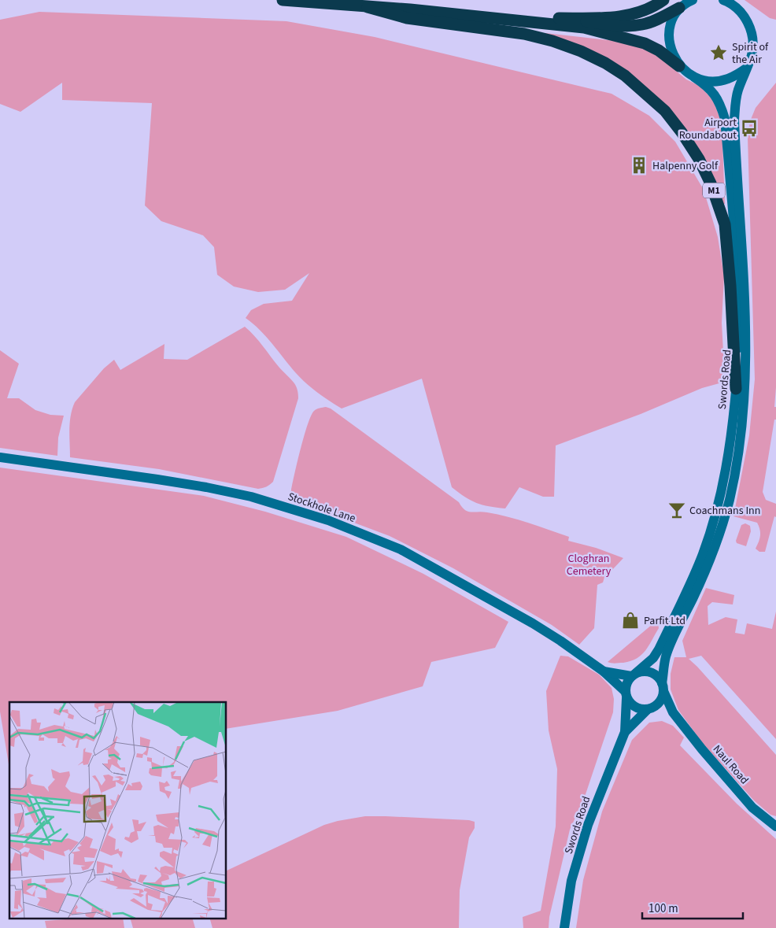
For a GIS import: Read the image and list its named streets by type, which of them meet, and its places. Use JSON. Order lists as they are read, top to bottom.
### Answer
{
  "streets": {
    "highway": ["M1"],
    "main road": ["Swords Road", "Stockhole Lane", "Naul Road"]
  },
  "crossings": [
    ["M1", "Swords Road"],
    ["Swords Road", "Stockhole Lane"],
    ["Swords Road", "Naul Road"],
    ["Stockhole Lane", "Naul Road"]
  ],
  "parks": ["Cloghran Cemetery"],
  "places": {
    "place": ["Spirit of the Air"],
    "bus stop": ["Airport Roundabout"],
    "building": ["Halpenny Golf"],
    "bar": ["Coachmans Inn"],
    "shop": ["Parfit Ltd"]
  },
  "scale_bar": "100 m"
}
